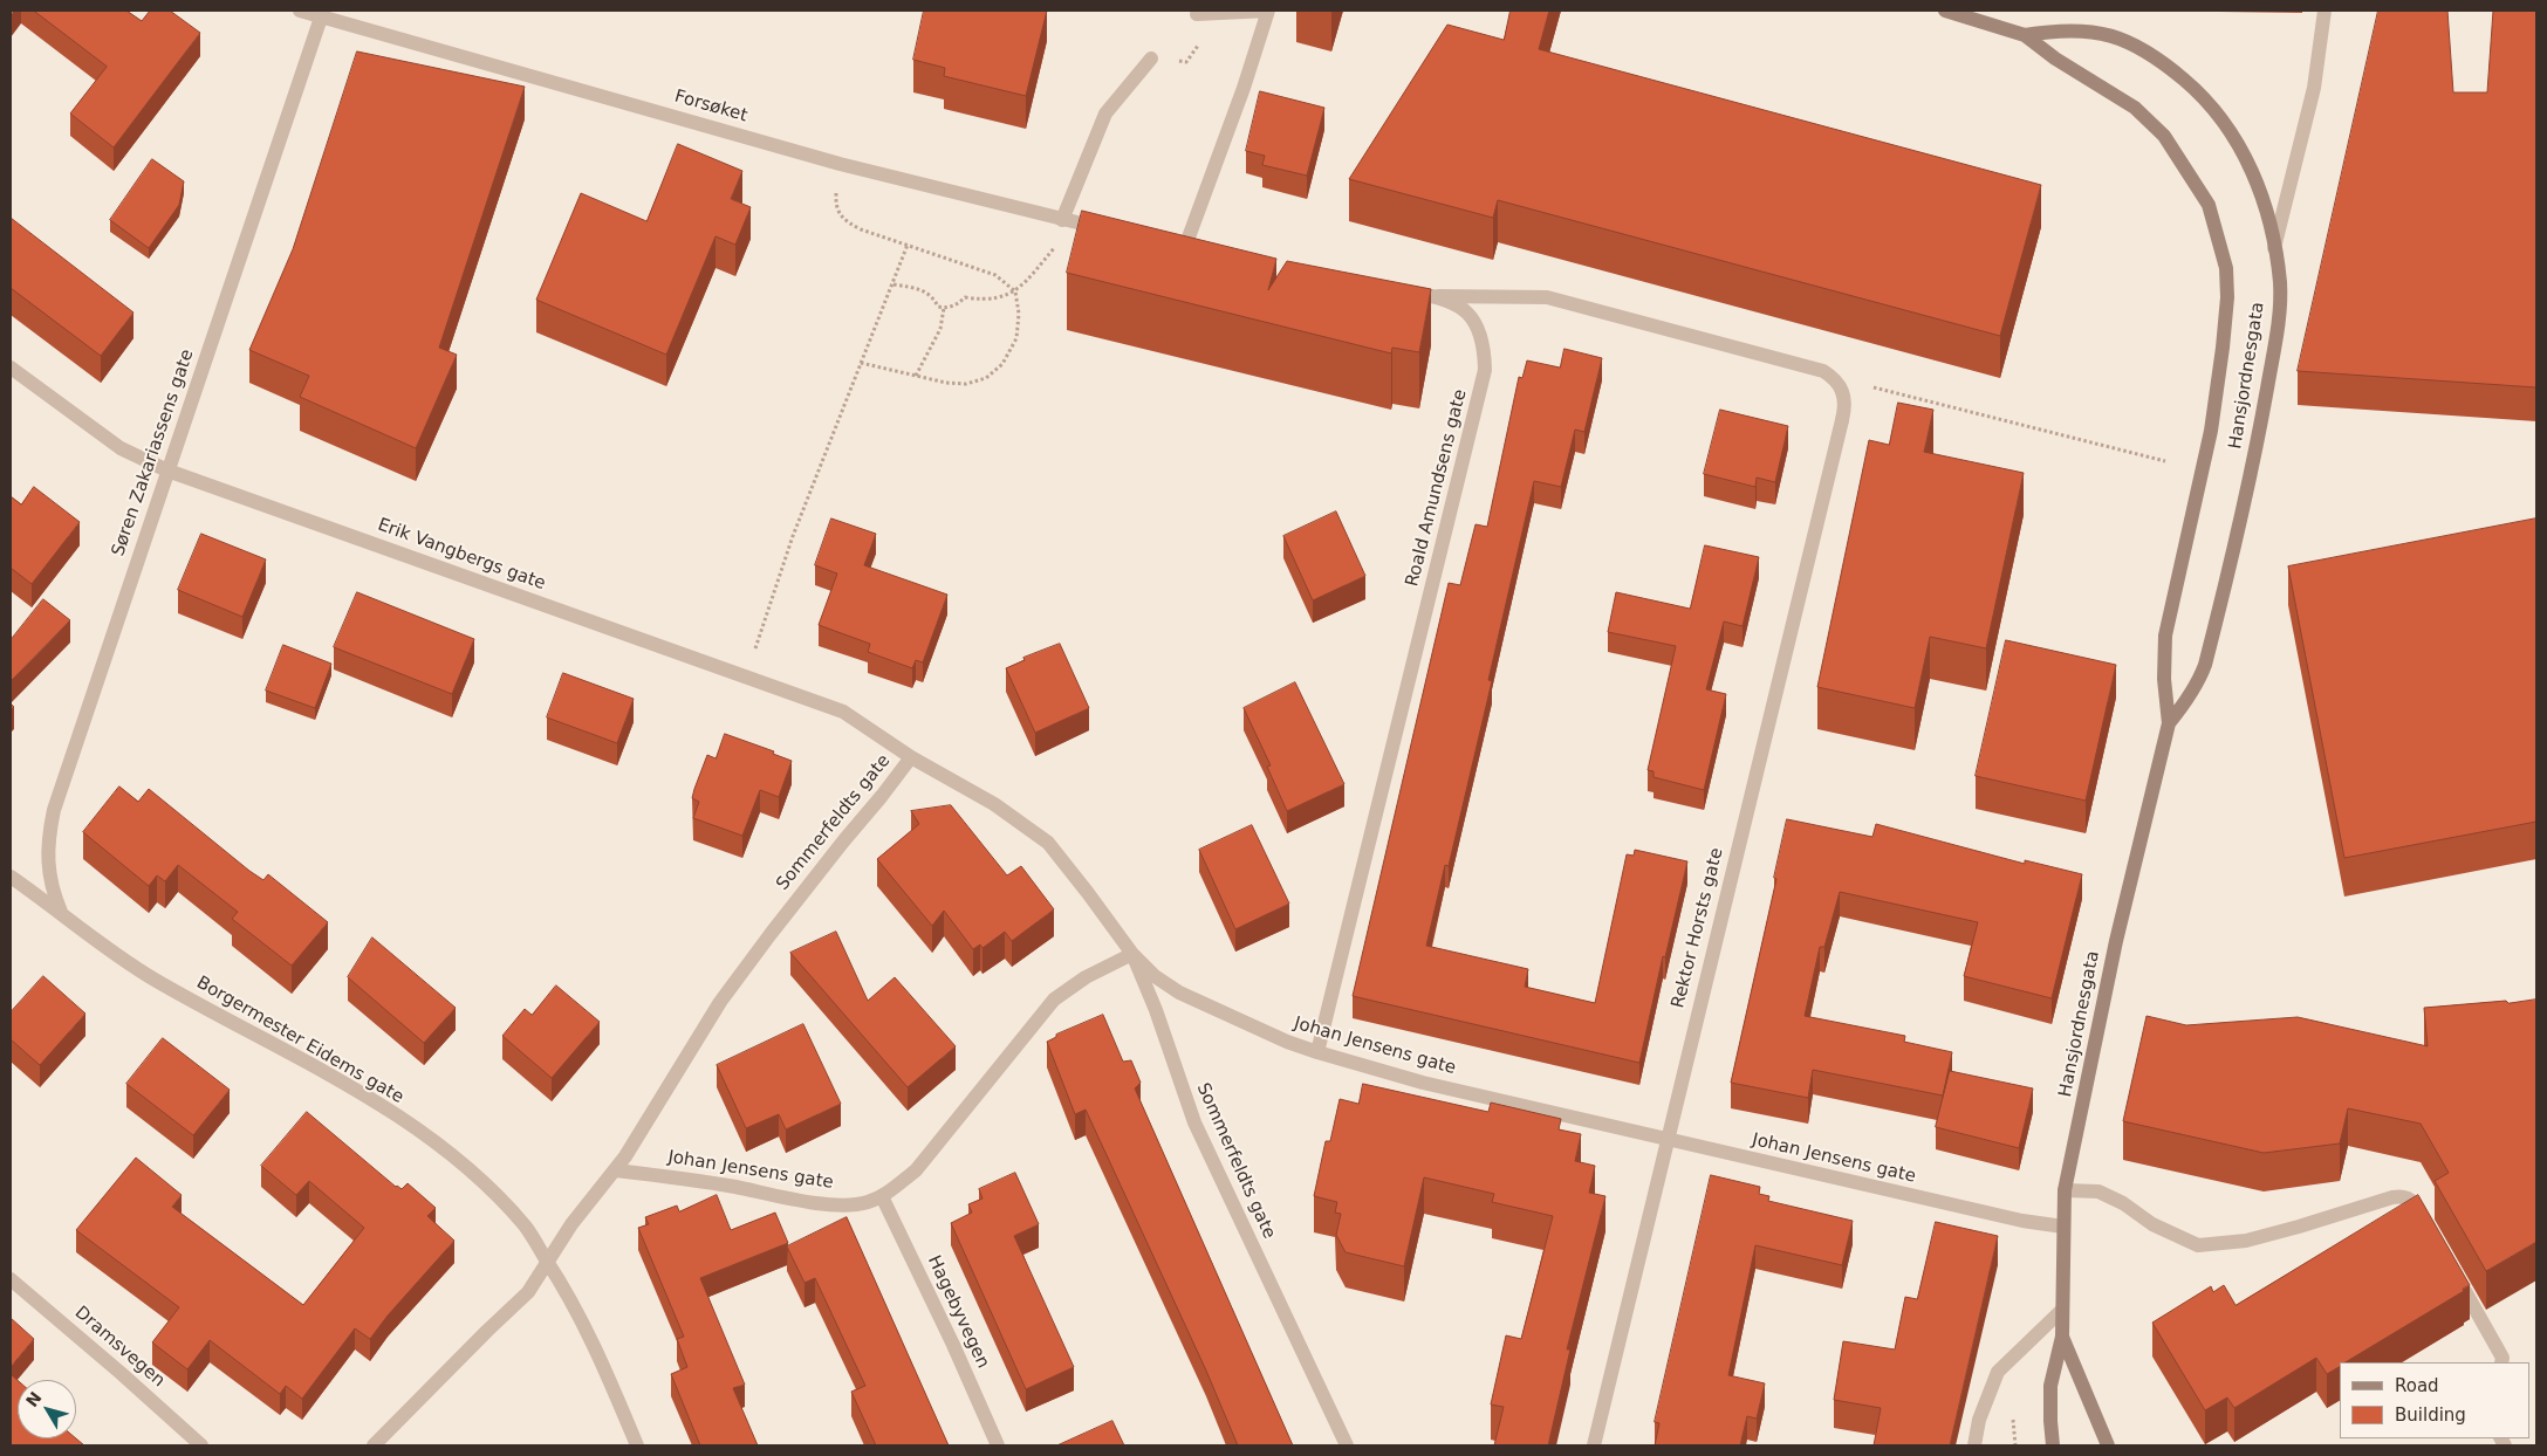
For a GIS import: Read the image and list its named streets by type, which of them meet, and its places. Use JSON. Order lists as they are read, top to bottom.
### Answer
{
  "streets": {
    "street": [
      "Forsøket",
      "Hansjordnesgata",
      "Søren Zakariassens gate",
      "Roald Amundsens gate",
      "Erik Vangbergs gate",
      "Sommerfeldts gate",
      "Rektor Horsts gate",
      "Borgermester Eidems gate",
      "Johan Jensens gate",
      "Hagebyvegen",
      "Dramsvegen"
    ]
  },
  "crossings": [
    ["Forsøket", "Søren Zakariassens gate"],
    ["Hansjordnesgata", "Johan Jensens gate"],
    ["Søren Zakariassens gate", "Erik Vangbergs gate"],
    ["Søren Zakariassens gate", "Borgermester Eidems gate"],
    ["Roald Amundsens gate", "Johan Jensens gate"],
    ["Erik Vangbergs gate", "Sommerfeldts gate"],
    ["Sommerfeldts gate", "Borgermester Eidems gate"],
    ["Sommerfeldts gate", "Johan Jensens gate"],
    ["Rektor Horsts gate", "Johan Jensens gate"],
    ["Johan Jensens gate", "Hagebyvegen"]
  ],
  "legend": ["Road", "Building"],
  "north": "top left"
}
